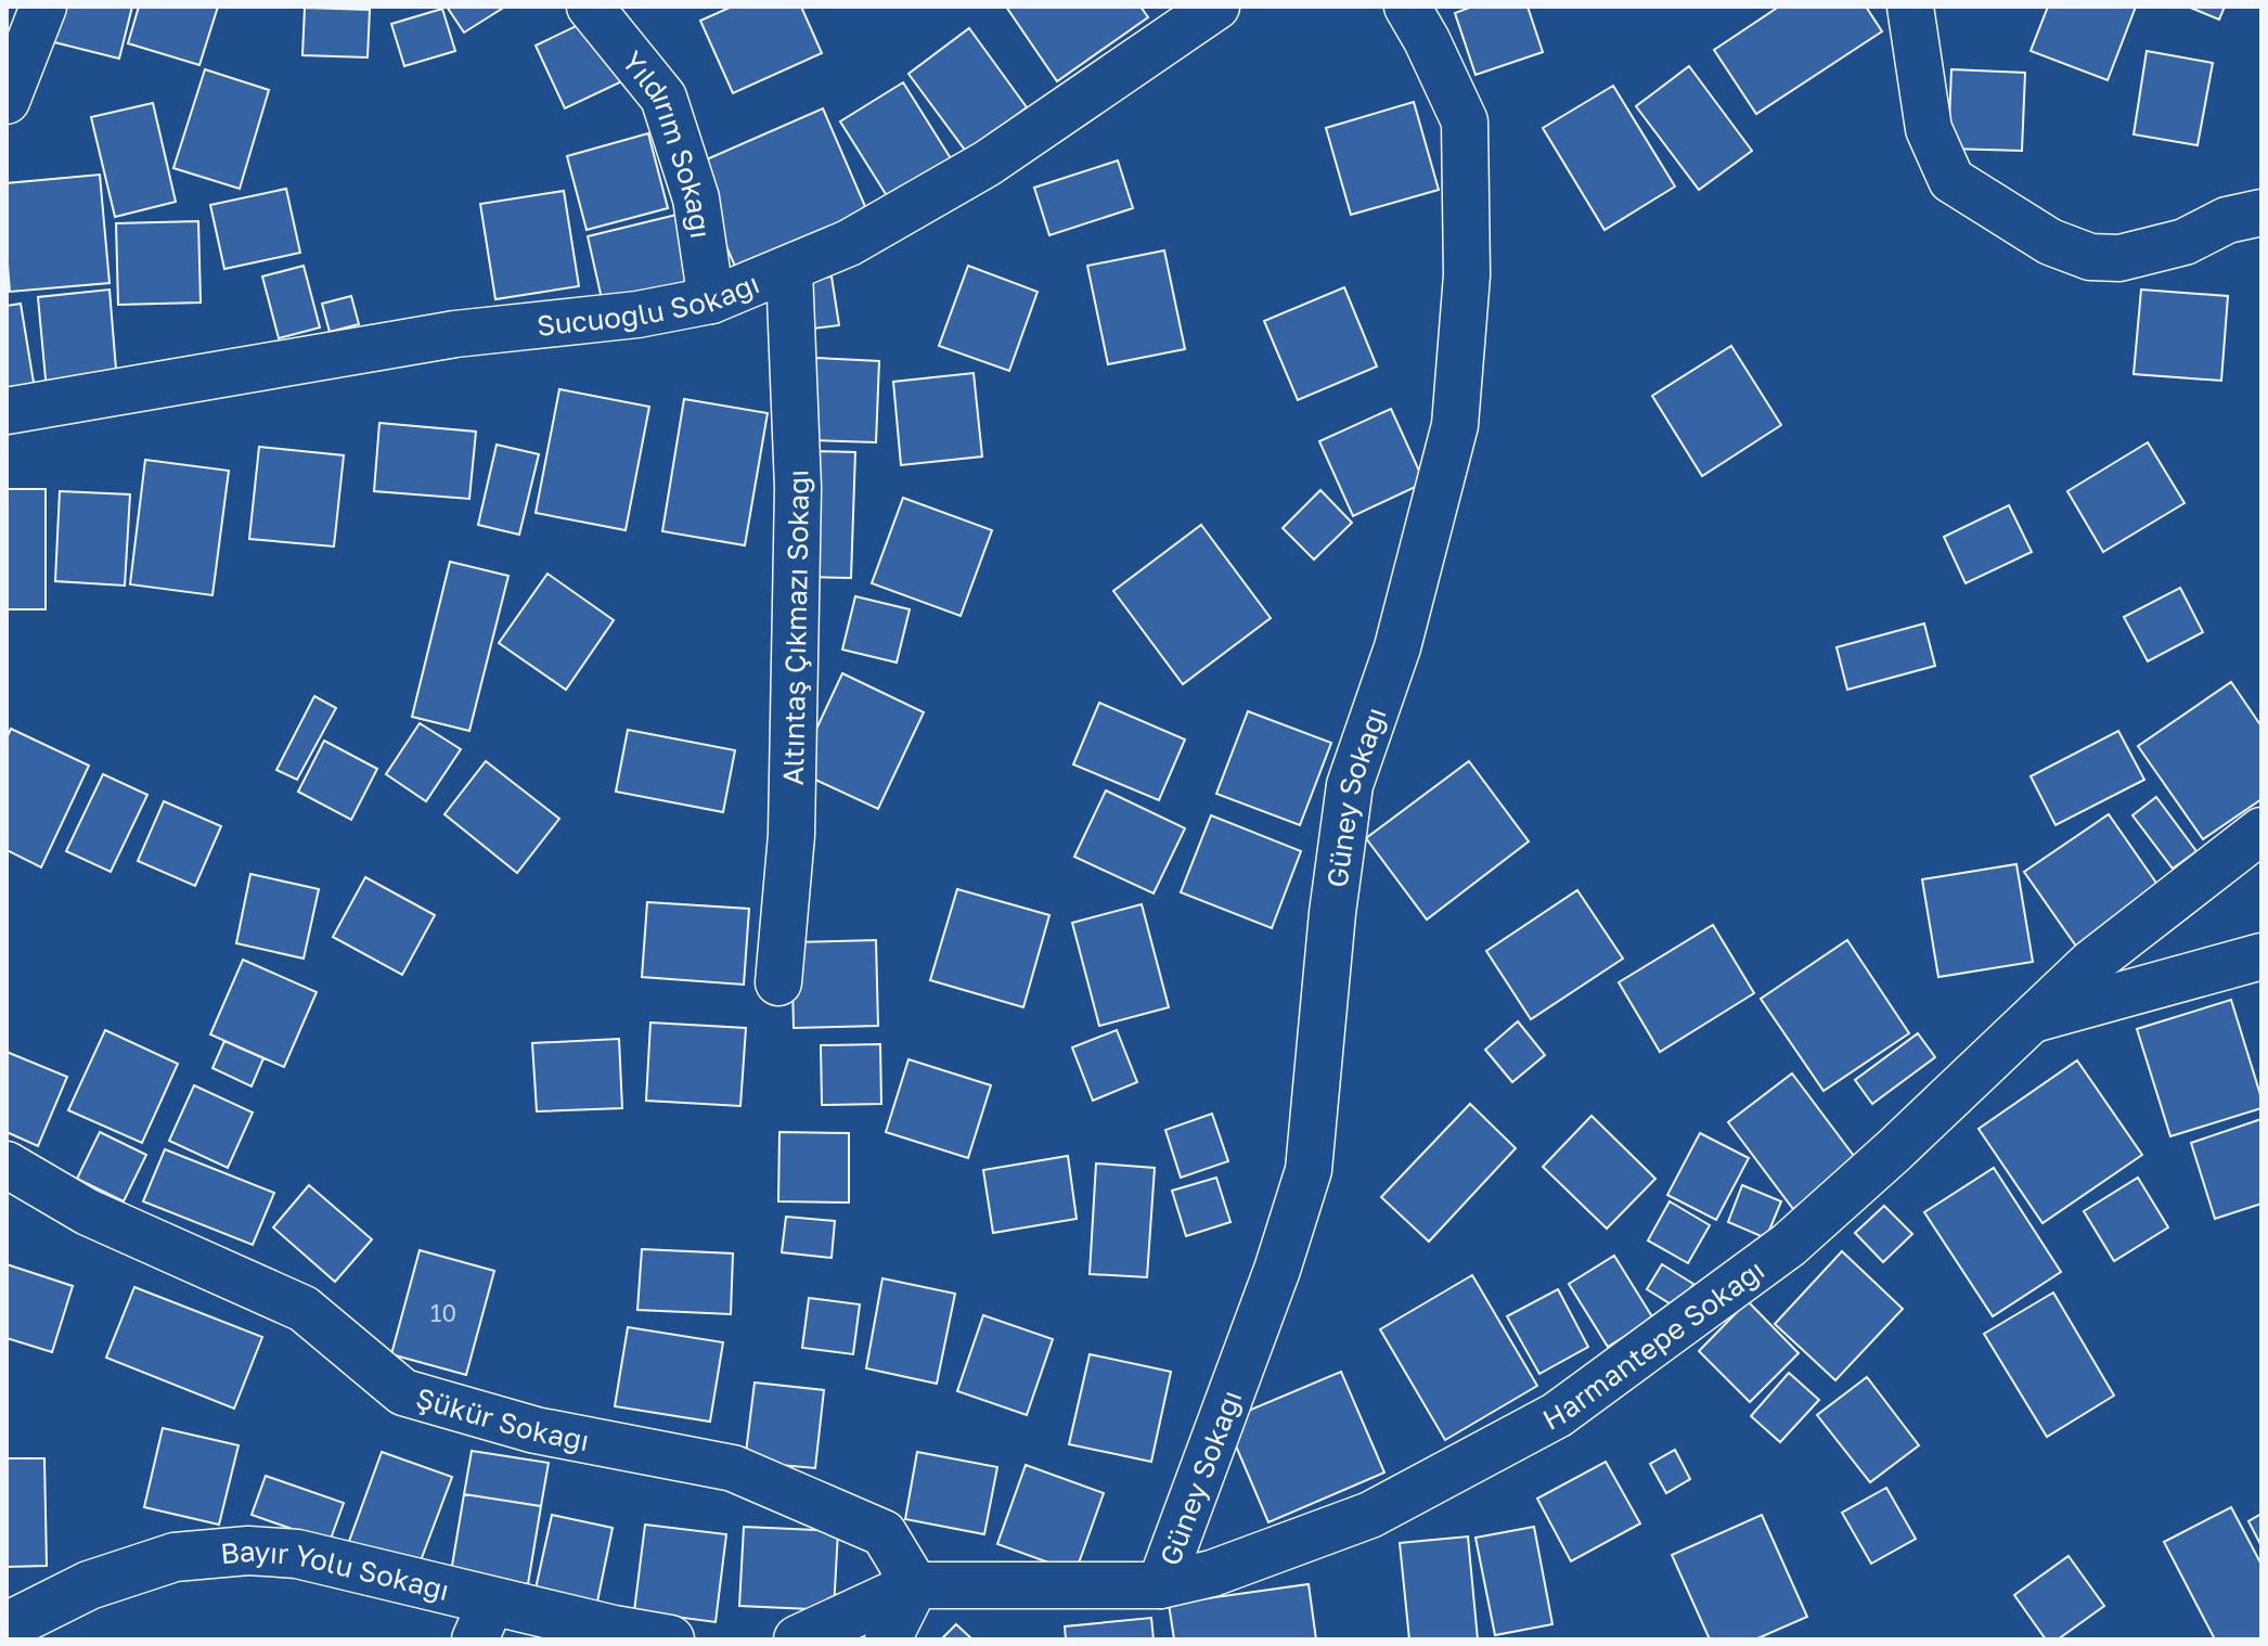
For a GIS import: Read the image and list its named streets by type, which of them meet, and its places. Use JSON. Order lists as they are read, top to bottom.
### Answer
{
  "streets": {
    "street": [
      "Yıldırım Sokağı",
      "Sucuoğlu Sokağı",
      "Altıntaş Çıkmazı Sokağı",
      "Güney Sokağı",
      "Harmantepe Sokağı",
      "Şükür Sokağı",
      "Bayır Yolu Sokağı"
    ]
  },
  "crossings": [
    ["Yıldırım Sokağı", "Sucuoğlu Sokağı"],
    ["Sucuoğlu Sokağı", "Altıntaş Çıkmazı Sokağı"],
    ["Güney Sokağı", "Harmantepe Sokağı"],
    ["Harmantepe Sokağı", "Şükür Sokağı"]
  ],
  "house_numbers": ["10"]
}
